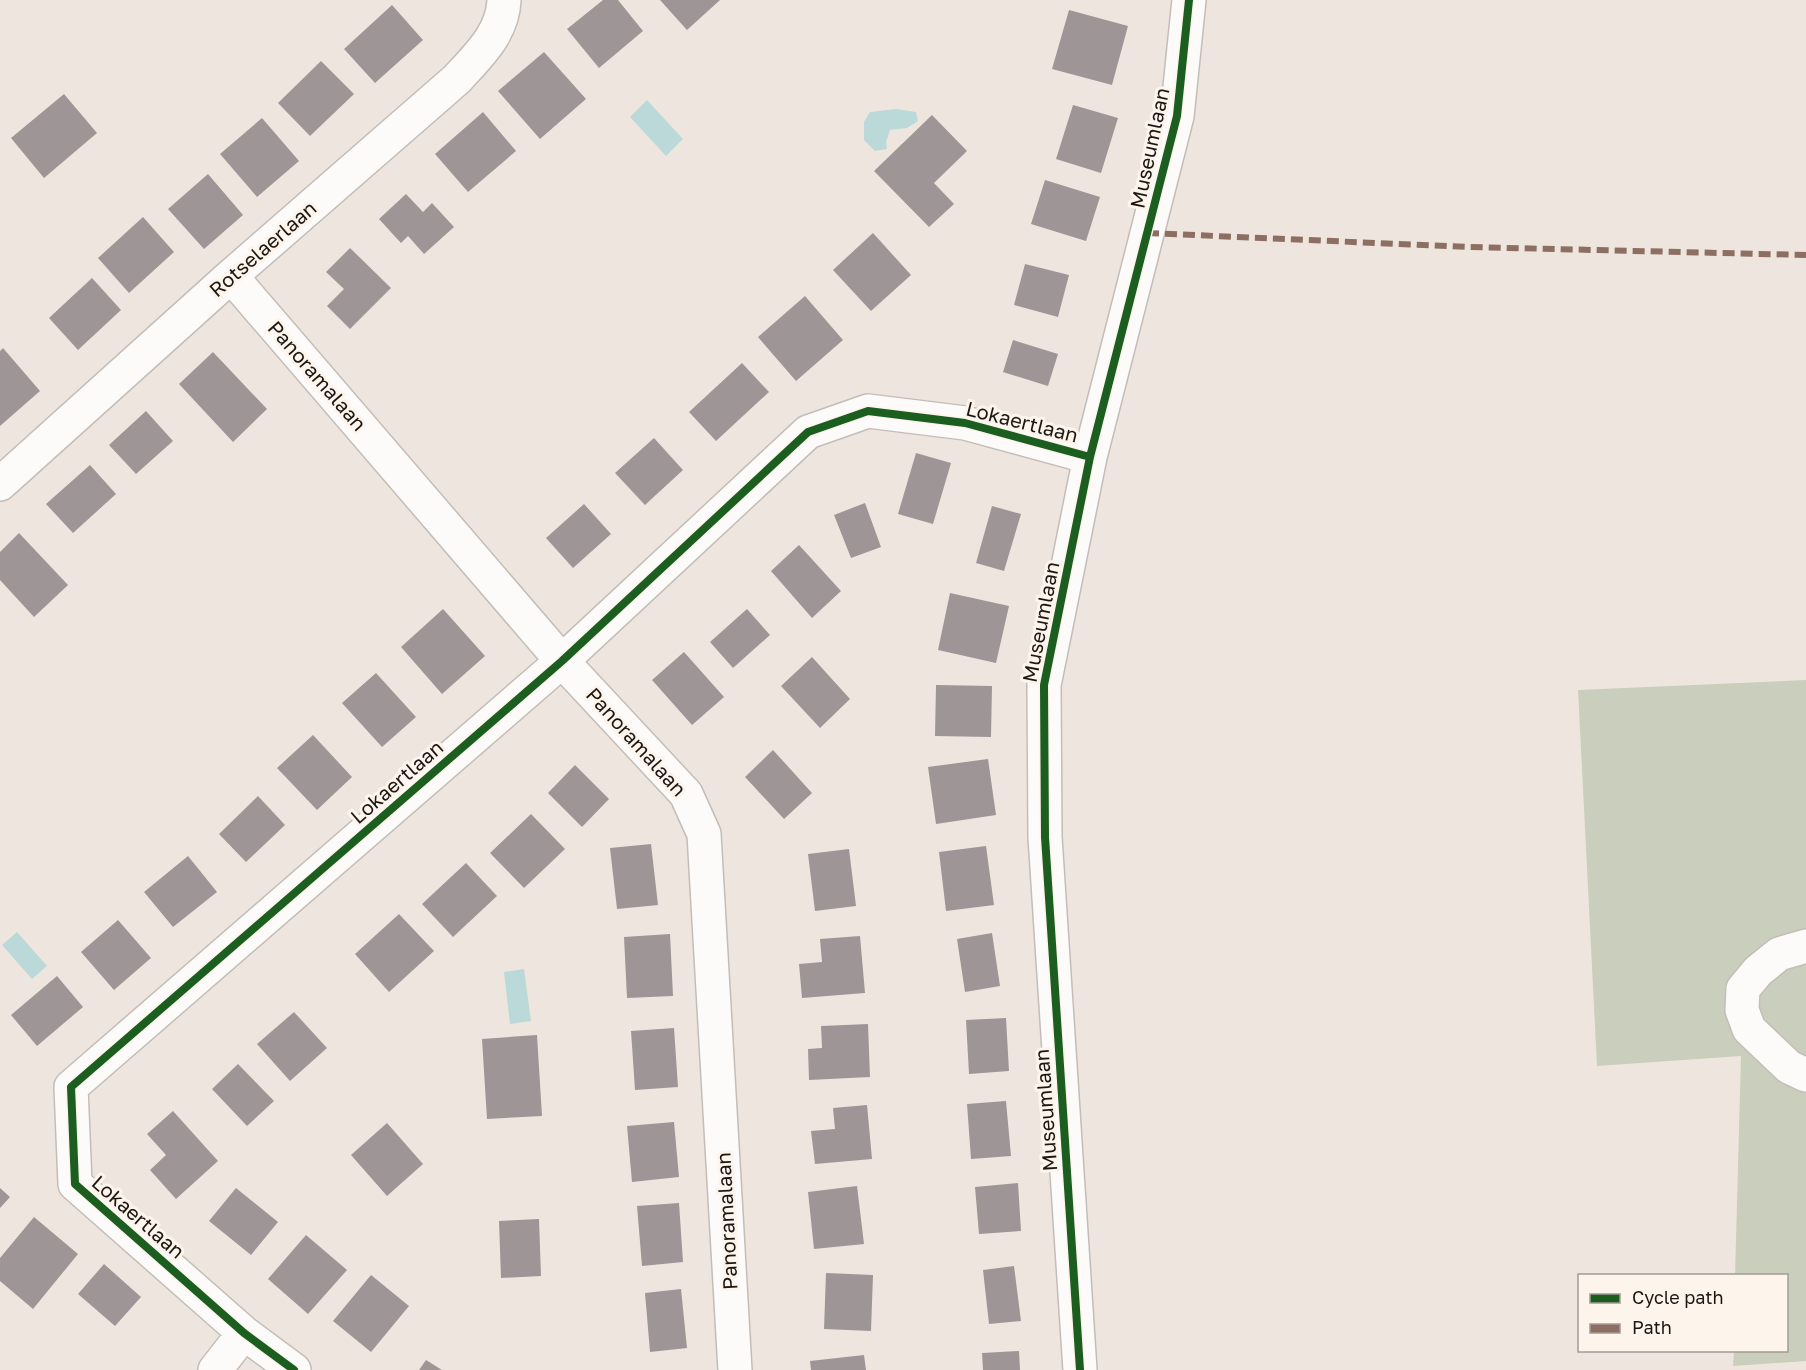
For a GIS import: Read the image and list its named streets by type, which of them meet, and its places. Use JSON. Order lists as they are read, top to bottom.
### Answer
{
  "streets": {
    "street": [
      "Museumlaan",
      "Rotselaerlaan",
      "Panoramalaan",
      "Lokaertlaan"
    ]
  },
  "crossings": [
    ["Museumlaan", "Lokaertlaan"],
    ["Rotselaerlaan", "Panoramalaan"],
    ["Panoramalaan", "Lokaertlaan"]
  ],
  "legend": ["Cycle path", "Path"]
}
